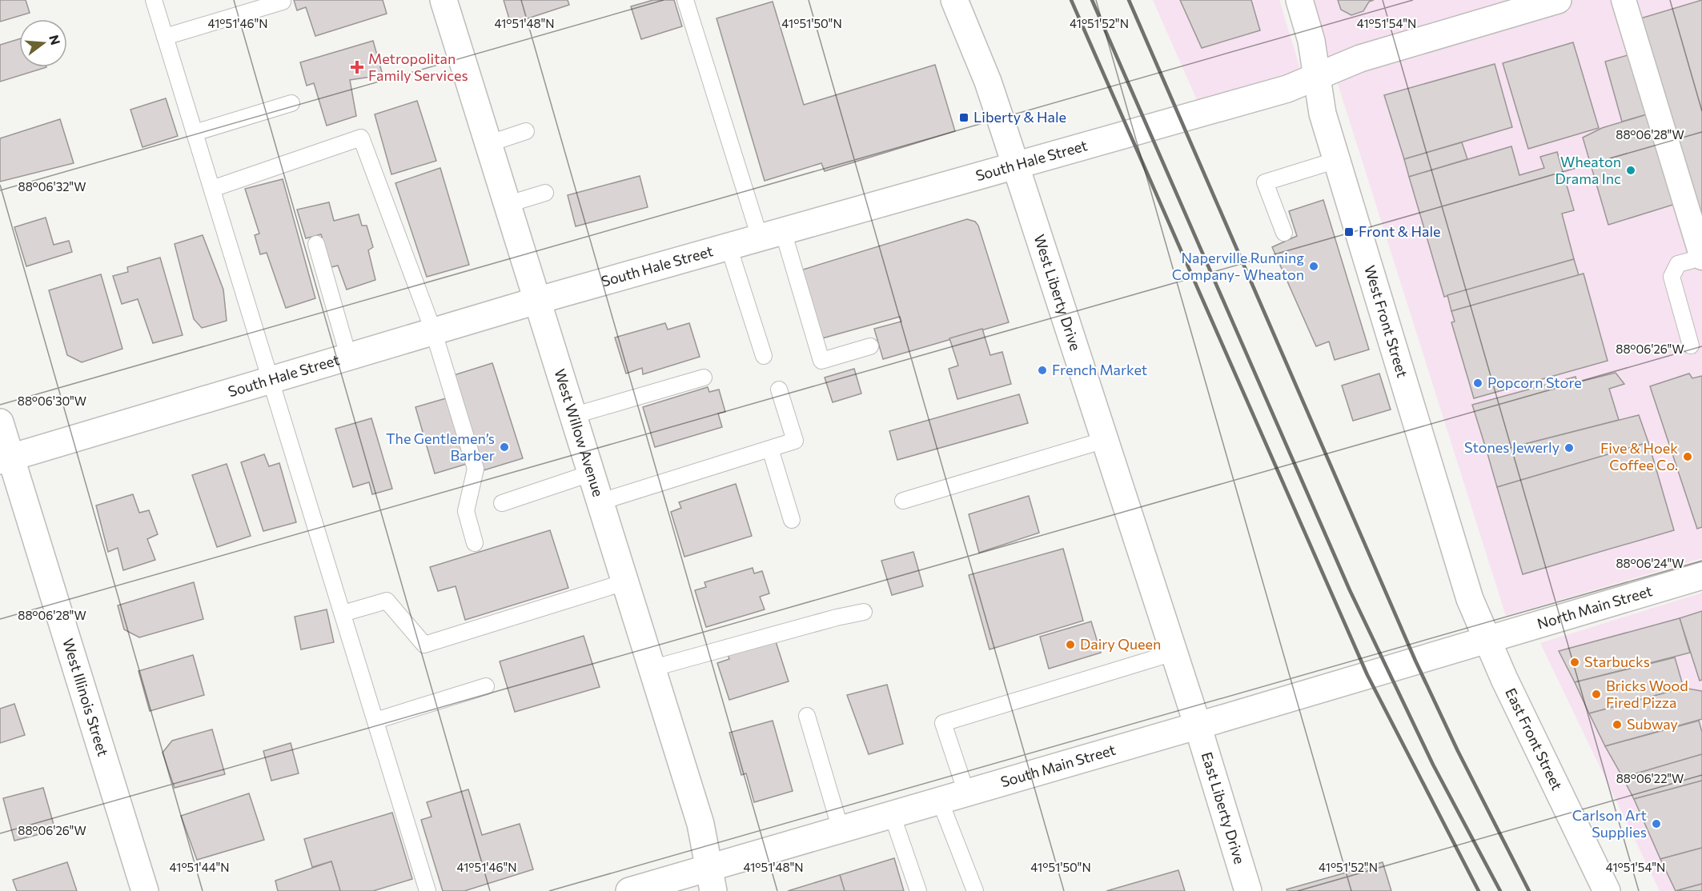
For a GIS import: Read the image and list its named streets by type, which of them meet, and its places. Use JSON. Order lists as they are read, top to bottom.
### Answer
{
  "streets": {
    "street": [
      "South Hale Street",
      "West Liberty Drive",
      "West Front Street",
      "West Willow Avenue",
      "North Main Street",
      "West Illinois Street",
      "East Front Street",
      "South Main Street",
      "East Liberty Drive"
    ]
  },
  "crossings": [
    ["South Hale Street", "West Liberty Drive"],
    ["South Hale Street", "West Front Street"],
    ["South Hale Street", "West Willow Avenue"],
    ["South Hale Street", "West Illinois Street"],
    ["West Liberty Drive", "South Main Street"],
    ["West Liberty Drive", "East Liberty Drive"],
    ["West Front Street", "North Main Street"],
    ["West Front Street", "East Front Street"],
    ["West Front Street", "South Main Street"],
    ["West Willow Avenue", "South Main Street"],
    ["North Main Street", "East Front Street"],
    ["North Main Street", "South Main Street"],
    ["East Front Street", "South Main Street"],
    ["South Main Street", "East Liberty Drive"]
  ],
  "places": {
    "health": ["Metropolitan Family Services"],
    "transit": ["Liberty & Hale", "Front & Hale"],
    "other": [
      "Wheaton Drama Inc",
      "Naperville Running Company- Wheaton",
      "French Market",
      "Popcorn Store",
      "The Gentlemen’s Barber",
      "Stones Jewerly",
      "Five & Hoek Coffee Co.",
      "Dairy Queen",
      "Starbucks",
      "Bricks Wood Fired Pizza",
      "Subway",
      "Carlson Art Supplies"
    ]
  },
  "north": "right",
  "coordinates": [
    "41°51'46\"N",
    "41°51'48\"N",
    "41°51'50\"N",
    "41°51'52\"N",
    "41°51'54\"N",
    "88°06'28\"W",
    "88°06'32\"W",
    "88°06'26\"W",
    "88°06'30\"W",
    "88°06'24\"W",
    "88°06'22\"W",
    "41°51'44\"N"
  ]
}
